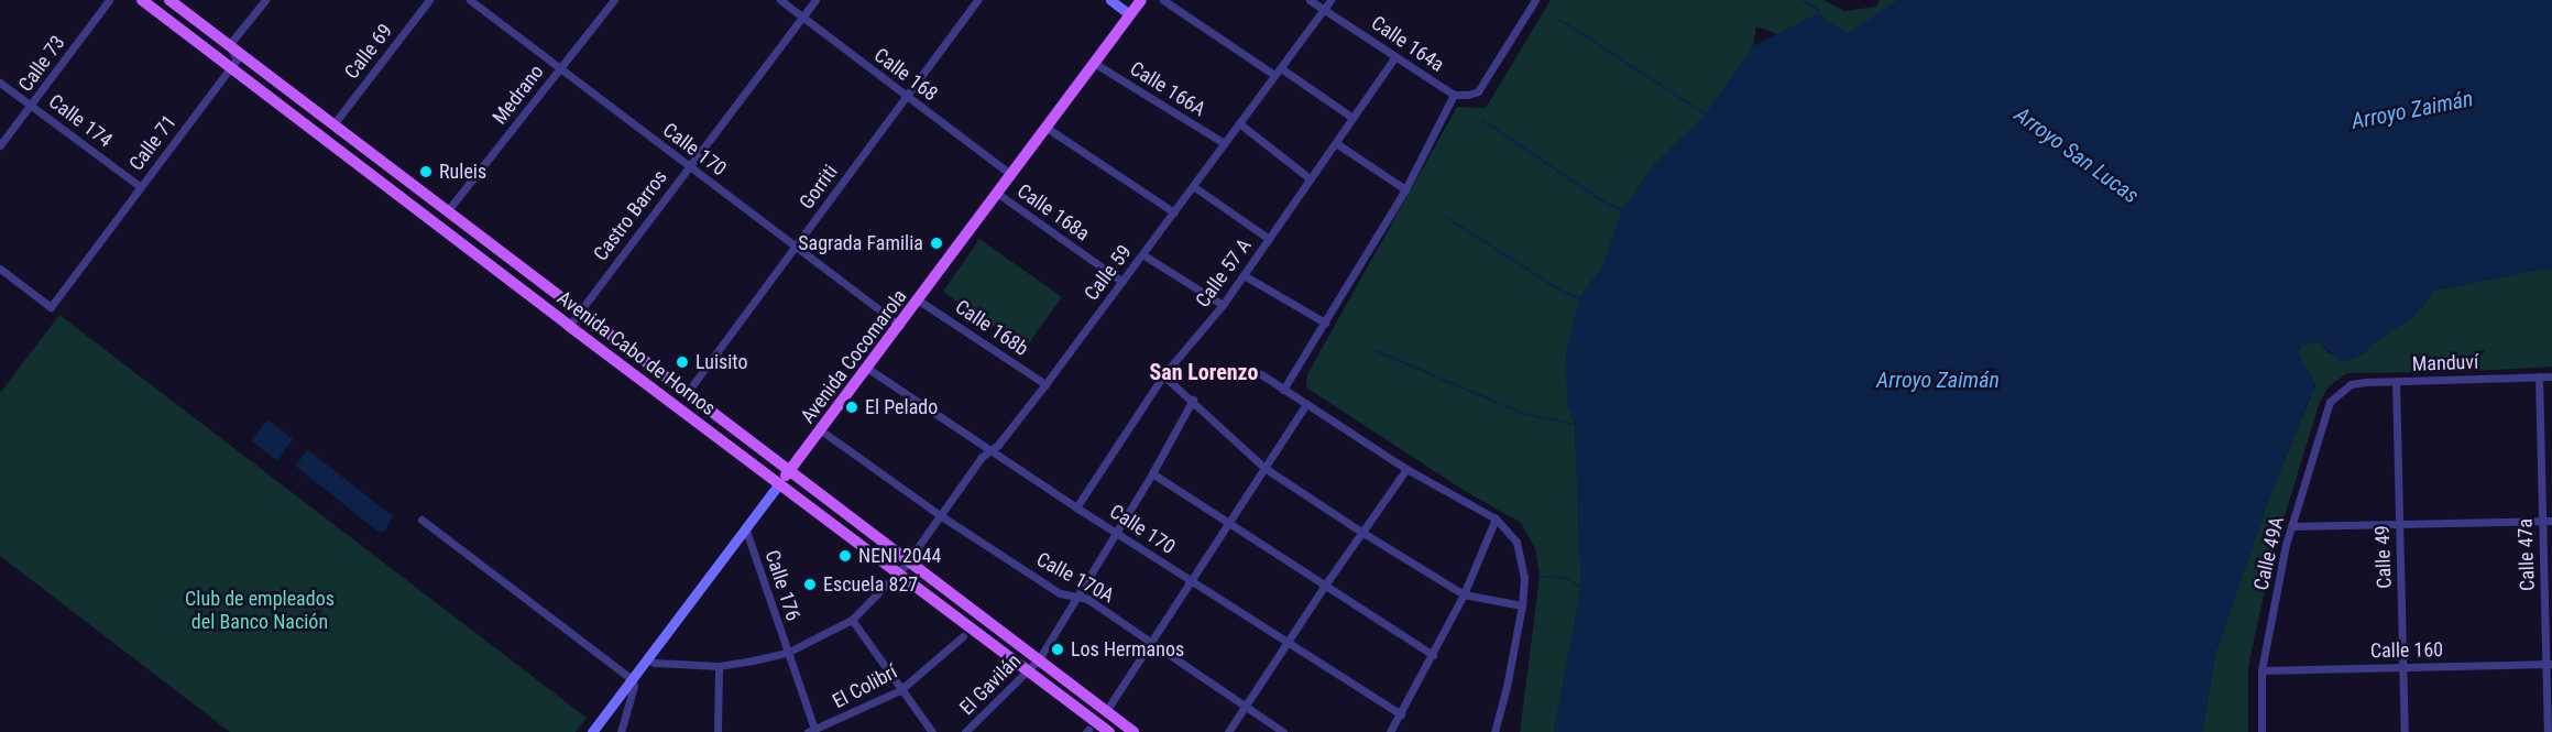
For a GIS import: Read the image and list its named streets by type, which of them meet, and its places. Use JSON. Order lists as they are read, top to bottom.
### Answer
{
  "streets": {
    "main road": ["Avenida Cabo de Hornos", "Avenida Cocomarola"],
    "street": [
      "Calle 164a",
      "Calle 69",
      "Calle 73",
      "Calle 168",
      "Calle 166A",
      "Medrano",
      "Calle 174",
      "Calle 71",
      "Calle 170",
      "Gorriti",
      "Calle 168a",
      "Castro Barros",
      "Calle 59",
      "Calle 57 A",
      "Calle 168b",
      "Manduví",
      "Calle 49A",
      "Calle 47a",
      "Calle 49",
      "Calle 170A",
      "Calle 176",
      "Calle 160",
      "El Gavilán",
      "El Colibrí"
    ]
  },
  "crossings": [
    ["Calle 164a", "Calle 59"],
    ["Calle 164a", "Calle 57 A"],
    ["Calle 69", "Avenida Cabo de Hornos"],
    ["Calle 73", "Calle 174"],
    ["Calle 168", "Gorriti"],
    ["Calle 168", "Castro Barros"],
    ["Calle 168", "Avenida Cocomarola"],
    ["Calle 166A", "Calle 59"],
    ["Calle 166A", "Avenida Cocomarola"],
    ["Medrano", "Calle 170"],
    ["Medrano", "Avenida Cabo de Hornos"],
    ["Calle 174", "Calle 71"],
    ["Calle 71", "Avenida Cabo de Hornos"],
    ["Calle 170", "Gorriti"],
    ["Calle 170", "Castro Barros"],
    ["Calle 170", "Calle 59"],
    ["Calle 170", "Calle 57 A"],
    ["Calle 170", "Avenida Cocomarola"],
    ["Calle 170", "El Gavilán"],
    ["Gorriti", "Avenida Cabo de Hornos"],
    ["Calle 168a", "Calle 59"],
    ["Calle 168a", "Avenida Cocomarola"],
    ["Castro Barros", "Avenida Cabo de Hornos"],
    ["Calle 59", "Calle 168b"],
    ["Calle 59", "Avenida Cabo de Hornos"],
    ["Calle 59", "Avenida Cocomarola"],
    ["Calle 59", "Calle 170A"],
    ["Calle 59", "Calle 176"],
    ["Calle 168b", "Avenida Cocomarola"],
    ["Avenida Cabo de Hornos", "Avenida Cocomarola"],
    ["Avenida Cabo de Hornos", "El Gavilán"],
    ["Avenida Cocomarola", "Calle 170A"],
    ["Avenida Cocomarola", "Calle 176"],
    ["Manduví", "Calle 49A"],
    ["Manduví", "Calle 47a"],
    ["Manduví", "Calle 49"],
    ["Calle 49A", "Calle 160"],
    ["Calle 47a", "Calle 160"],
    ["Calle 49", "Calle 160"],
    ["Calle 170A", "El Gavilán"],
    ["Calle 176", "El Colibrí"]
  ],
  "districts": ["San Lorenzo"],
  "water": ["Arroyo Zaimán", "Arroyo San Lucas"],
  "parks": ["Club de empleados del Banco Nación"],
  "places": [
    "Ruleis",
    "Sagrada Familia",
    "Luisito",
    "El Pelado",
    "NENI 2044",
    "Escuela 827",
    "Los Hermanos"
  ]
}
